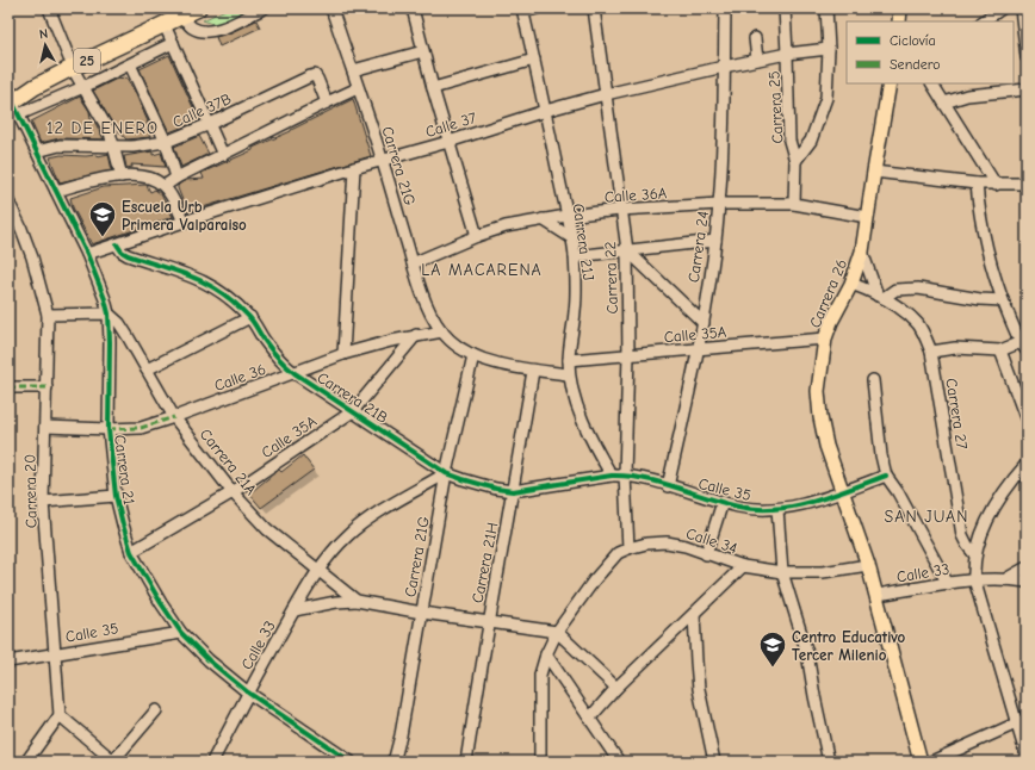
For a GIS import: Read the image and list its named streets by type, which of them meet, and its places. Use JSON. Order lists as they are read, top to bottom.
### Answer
{
  "streets": {
    "highway": ["25"],
    "main road": ["Carrera 26"],
    "street": [
      "Carrera 25",
      "Calle 37B",
      "Calle 37",
      "Carrera 21G",
      "Calle 36A",
      "Carrera 21J",
      "Carrera 24",
      "Carrera 22",
      "Calle 35A",
      "Calle 36",
      "Carrera 21B",
      "Carrera 27",
      "Carrera 21A",
      "Carrera 21",
      "Calle 35",
      "Carrera 20",
      "Calle 34",
      "Carrera 21H",
      "Calle 33"
    ]
  },
  "crossings": [
    ["25", "Carrera 21"],
    ["Carrera 25", "Calle 37"],
    ["Carrera 25", "Calle 36A"],
    ["Calle 37B", "Carrera 21"],
    ["Calle 37", "Carrera 21G"],
    ["Calle 37", "Carrera 21J"],
    ["Calle 37", "Carrera 24"],
    ["Calle 37", "Carrera 22"],
    ["Calle 37", "Carrera 21B"],
    ["Calle 37", "Carrera 21"],
    ["Carrera 21G", "Calle 36A"],
    ["Carrera 21G", "Calle 36"],
    ["Carrera 21G", "Carrera 21B"],
    ["Carrera 21G", "Carrera 21A"],
    ["Carrera 21G", "Calle 33"],
    ["Calle 36A", "Carrera 21J"],
    ["Calle 36A", "Carrera 24"],
    ["Calle 36A", "Carrera 22"],
    ["Calle 36A", "Carrera 26"],
    ["Carrera 21J", "Calle 35A"],
    ["Carrera 21J", "Carrera 21B"],
    ["Carrera 21J", "Calle 35"],
    ["Carrera 24", "Calle 35A"],
    ["Carrera 24", "Calle 35"],
    ["Carrera 22", "Calle 35A"],
    ["Carrera 22", "Calle 35"],
    ["Carrera 22", "Calle 34"],
    ["Carrera 26", "Calle 35A"],
    ["Carrera 26", "Carrera 27"],
    ["Carrera 26", "Calle 35"],
    ["Carrera 26", "Calle 34"],
    ["Carrera 26", "Calle 33"],
    ["Calle 35A", "Calle 36"],
    ["Calle 35A", "Carrera 21B"],
    ["Calle 35A", "Carrera 21A"],
    ["Calle 35A", "Carrera 21"],
    ["Calle 36", "Carrera 21B"],
    ["Calle 36", "Carrera 21A"],
    ["Calle 36", "Carrera 21"],
    ["Calle 36", "Carrera 20"],
    ["Carrera 21B", "Calle 35"],
    ["Carrera 21B", "Carrera 21H"],
    ["Carrera 21B", "Calle 33"],
    ["Carrera 21A", "Carrera 21"],
    ["Carrera 21A", "Calle 34"],
    ["Carrera 21A", "Carrera 21H"],
    ["Carrera 21A", "Calle 33"],
    ["Carrera 21", "Calle 35"],
    ["Carrera 21", "Calle 33"],
    ["Calle 35", "Carrera 20"]
  ],
  "districts": ["12 DE ENERO", "LA MACARENA", "SAN JUAN"],
  "places": {
    "school or university": ["Escuela Urb Primera Valparaiso", "Centro Educativo Tercer Milenio"]
  },
  "legend": ["Ciclovía", "Sendero"],
  "north": "top"
}
